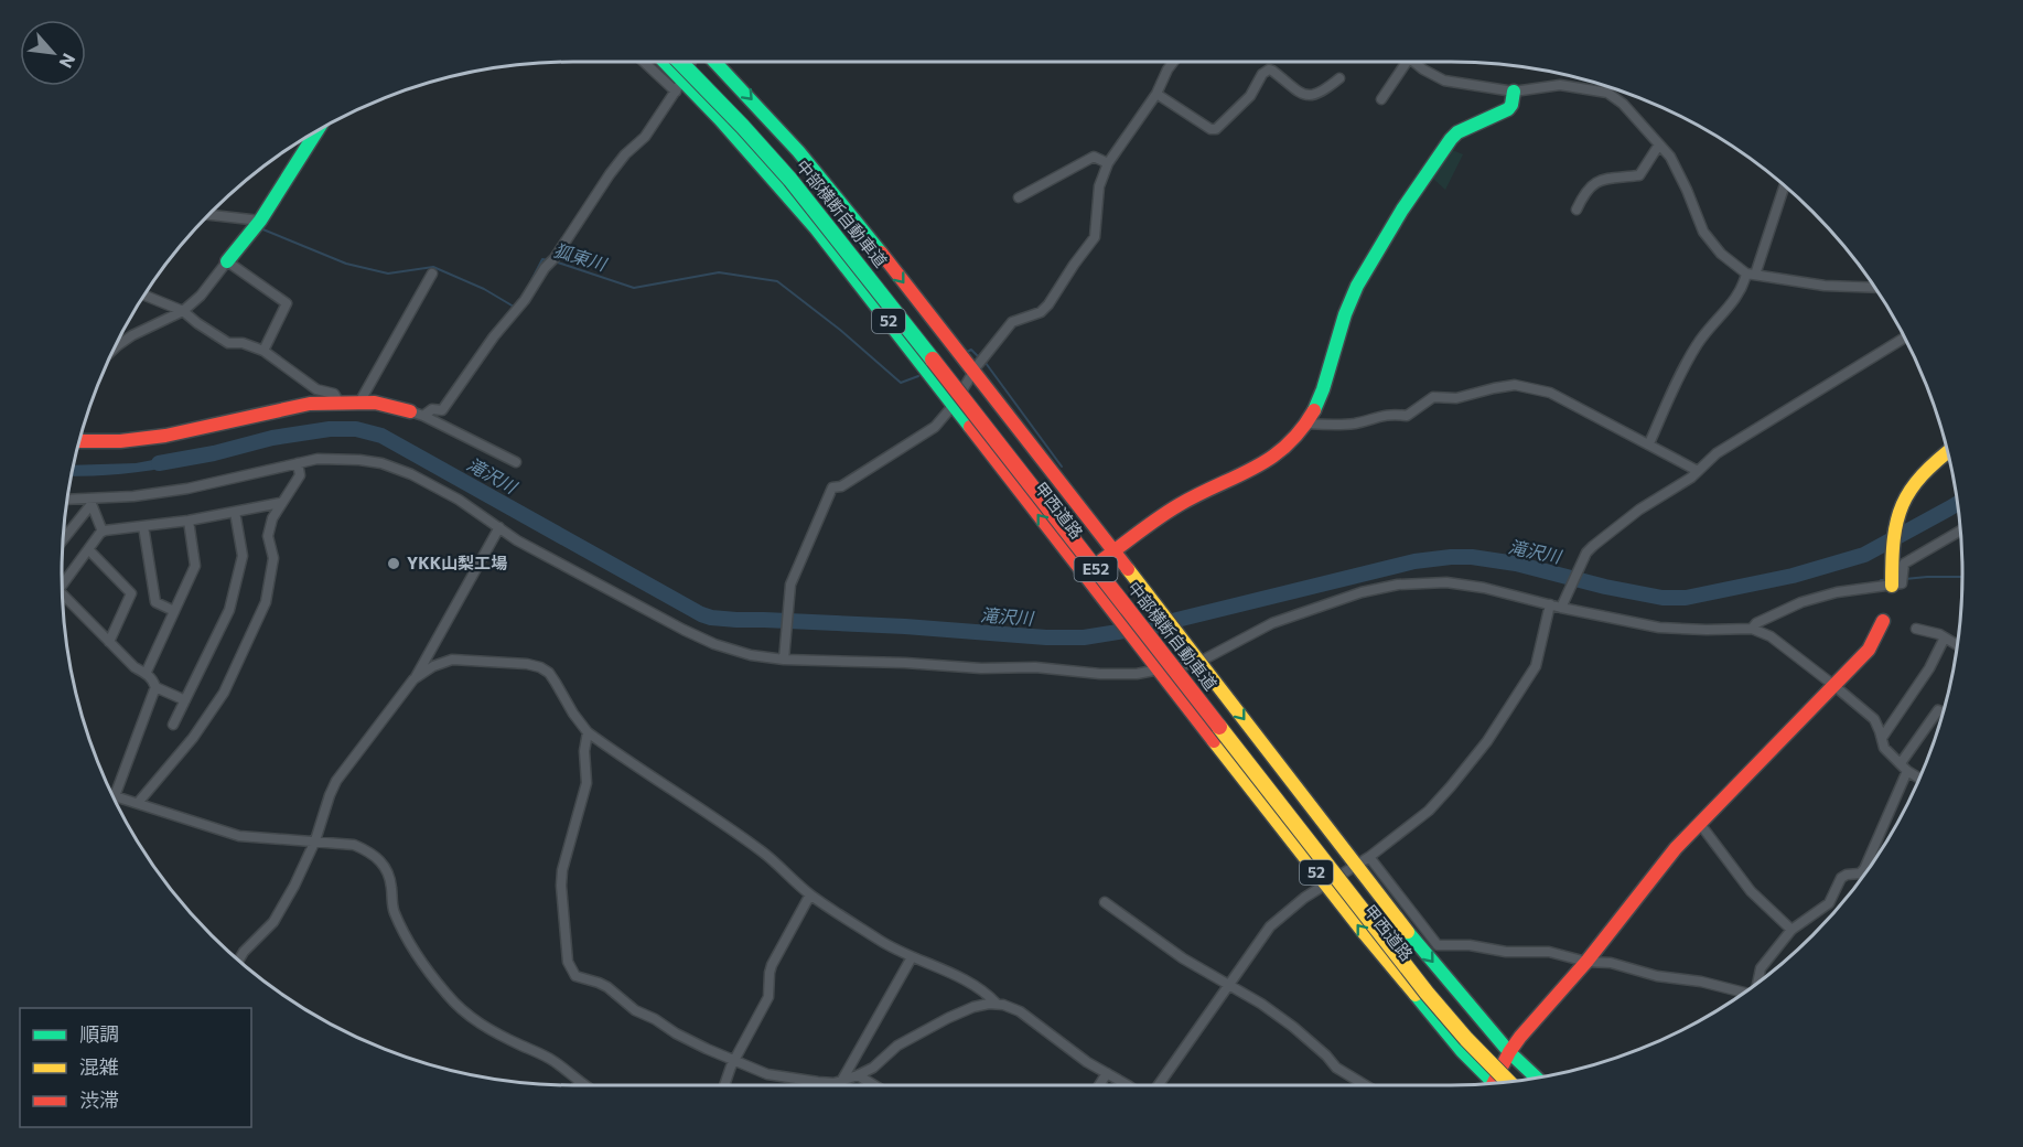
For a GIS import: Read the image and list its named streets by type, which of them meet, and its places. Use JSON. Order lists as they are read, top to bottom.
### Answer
{
  "streets": {
    "main road": [
      "中部横断自動車道",
      "52",
      "甲西道路",
      "E52"
    ]
  },
  "water": ["狐東川", "滝沢川"],
  "places": ["YKK山梨工場"],
  "legend": ["順調", "混雑", "渋滞"],
  "north": "bottom right"
}
